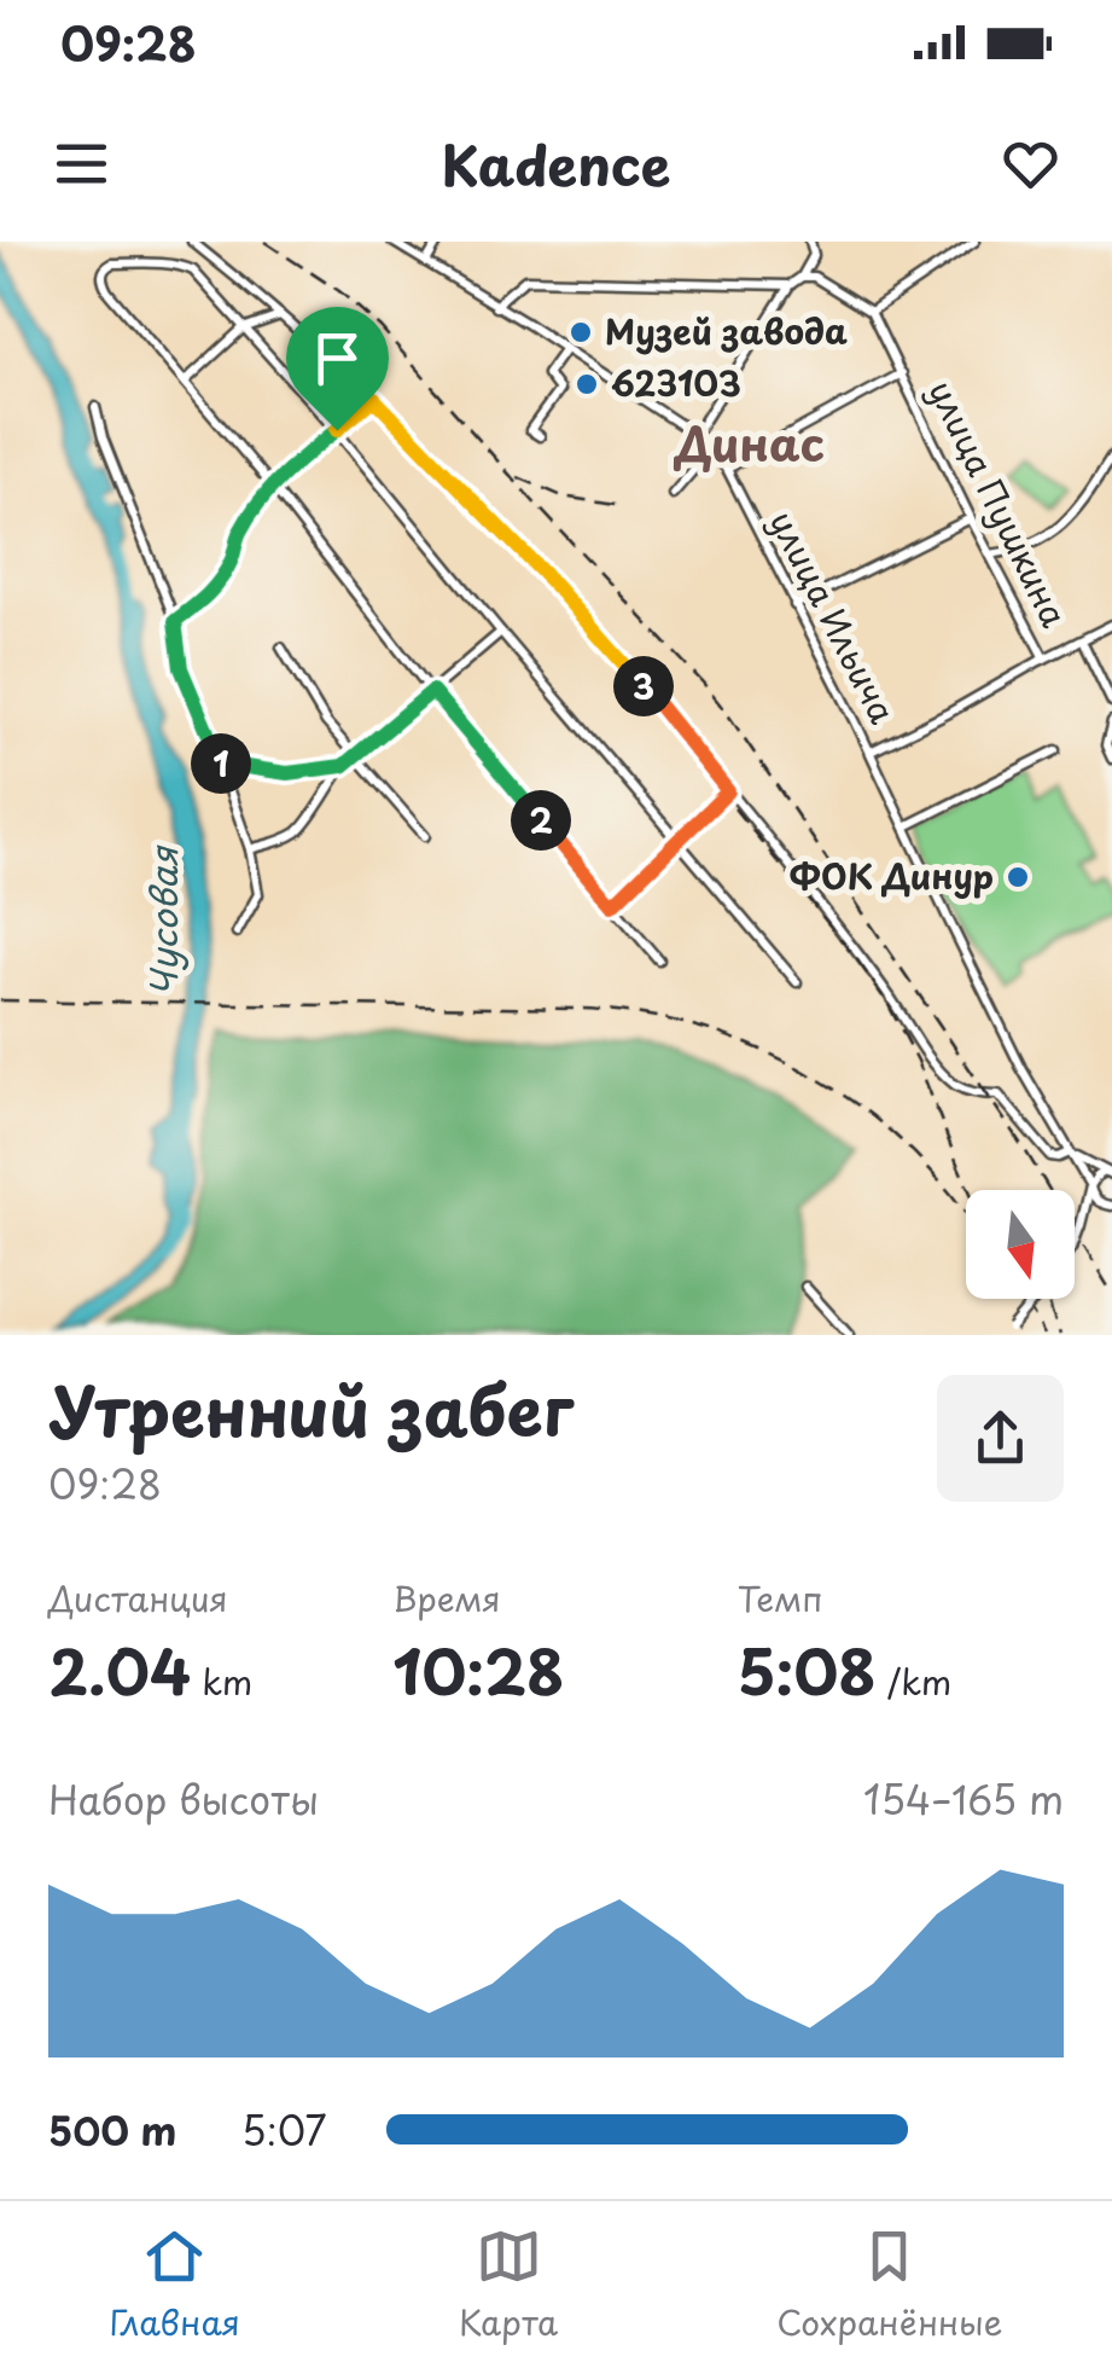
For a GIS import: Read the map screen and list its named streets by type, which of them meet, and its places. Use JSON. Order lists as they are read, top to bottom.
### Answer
{
  "streets": {
    "street": ["улица Пушкина", "улица Ильича"]
  },
  "crossings": [
    ["улица Пушкина", "улица Ильича"]
  ],
  "districts": ["Динас"],
  "water": ["Чусовая"],
  "places": ["Музей завода", "623103", "ФОК Динур"],
  "north": "bottom",
  "page": {
    "status": "09:28",
    "header": "Kadence",
    "pins": ["3", "1", "2"],
    "heading": ["Утренний забег", "09:28"],
    "stats": [
      ["Дистанция", "2.04 km"],
      ["Время", "10:28"],
      ["Темп", "5:08 /km"]
    ],
    "chart": ["Набор высоты", "154–165 m"],
    "list": [
      {
        "name": "500 m",
        "note": "5:07"
      }
    ],
    "tabs": ["Главная", "Карта", "Сохранённые"]
  }
}
